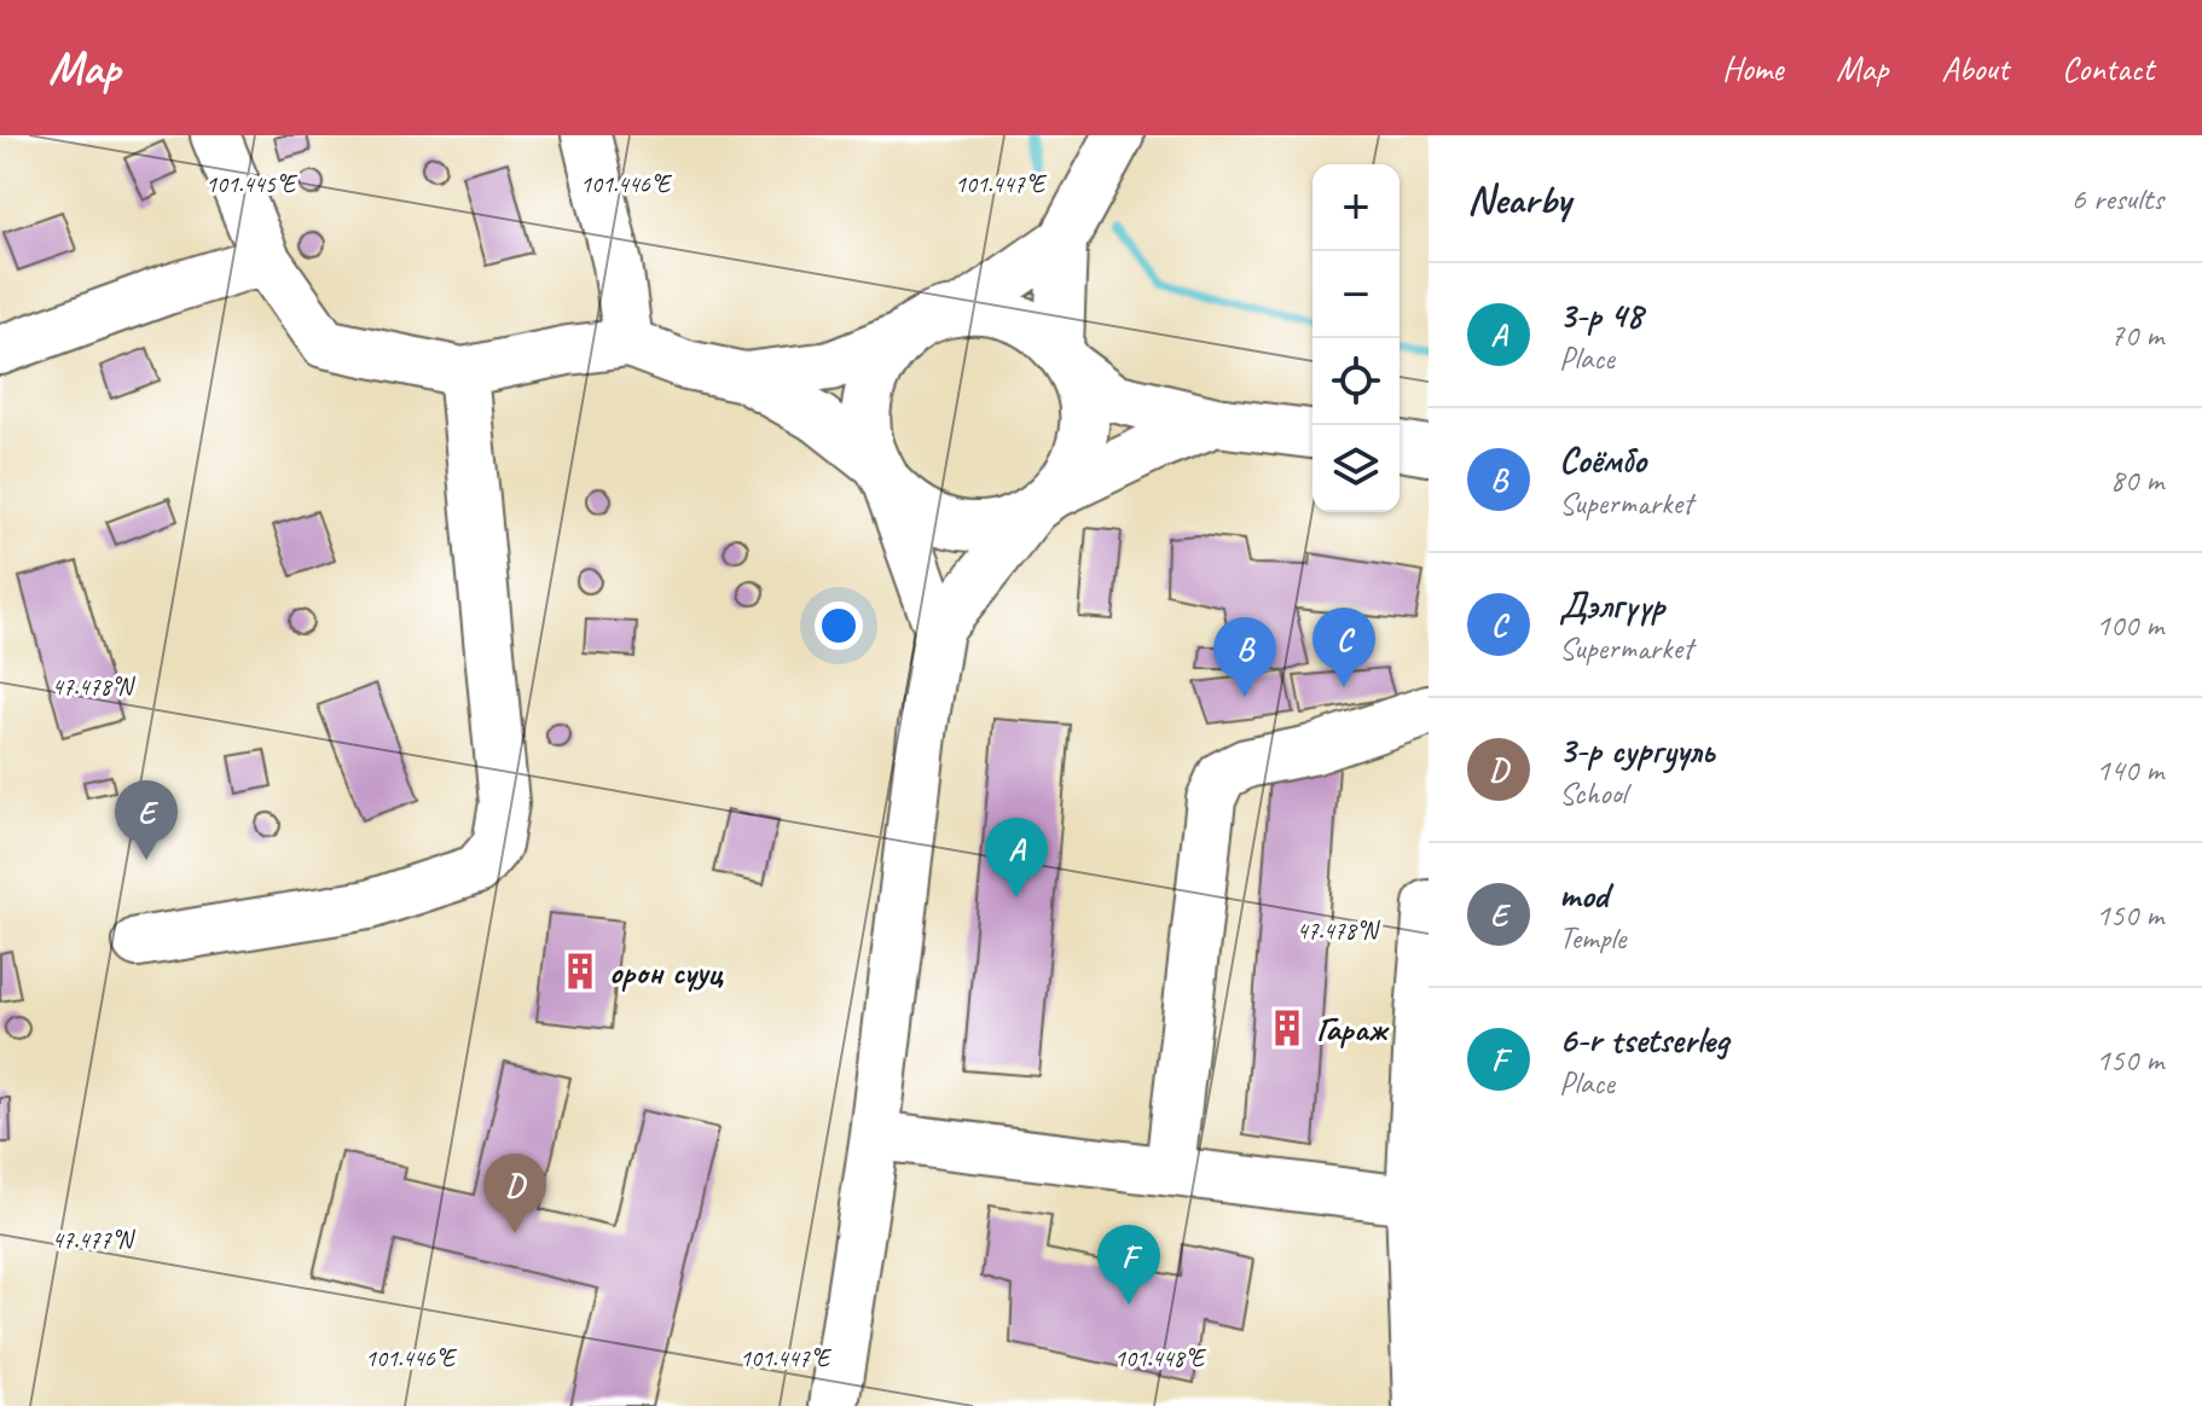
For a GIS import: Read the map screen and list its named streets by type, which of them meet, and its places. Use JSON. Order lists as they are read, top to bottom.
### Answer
{
  "places": {
    "building": ["орон сууц", "Гараж"]
  },
  "page": {
    "header": "Map",
    "nav": [
      "Home",
      "Map",
      "About",
      "Contact"
    ],
    "heading": ["Nearby", "6 results"],
    "map_buttons": ["+", "−"],
    "list": [
      {
        "mark": "A",
        "name": "3-р 48",
        "note": "Place",
        "value": "70 m"
      },
      {
        "mark": "B",
        "name": "Соёмбо",
        "note": "Supermarket",
        "value": "80 m"
      },
      {
        "mark": "C",
        "name": "Дэлгүүр",
        "note": "Supermarket",
        "value": "100 m"
      },
      {
        "mark": "D",
        "name": "3-р сургууль",
        "note": "School",
        "value": "140 m"
      },
      {
        "mark": "E",
        "name": "mod",
        "note": "Temple",
        "value": "150 m"
      },
      {
        "mark": "F",
        "name": "6-r tsetserleg",
        "note": "Place",
        "value": "150 m"
      }
    ],
    "pins": [
      "C",
      "B",
      "E",
      "A",
      "D",
      "F"
    ]
  },
  "coordinates": [
    "101.445°E",
    "101.446°E",
    "101.447°E",
    "47.478°N",
    "47.477°N",
    "101.448°E"
  ]
}
